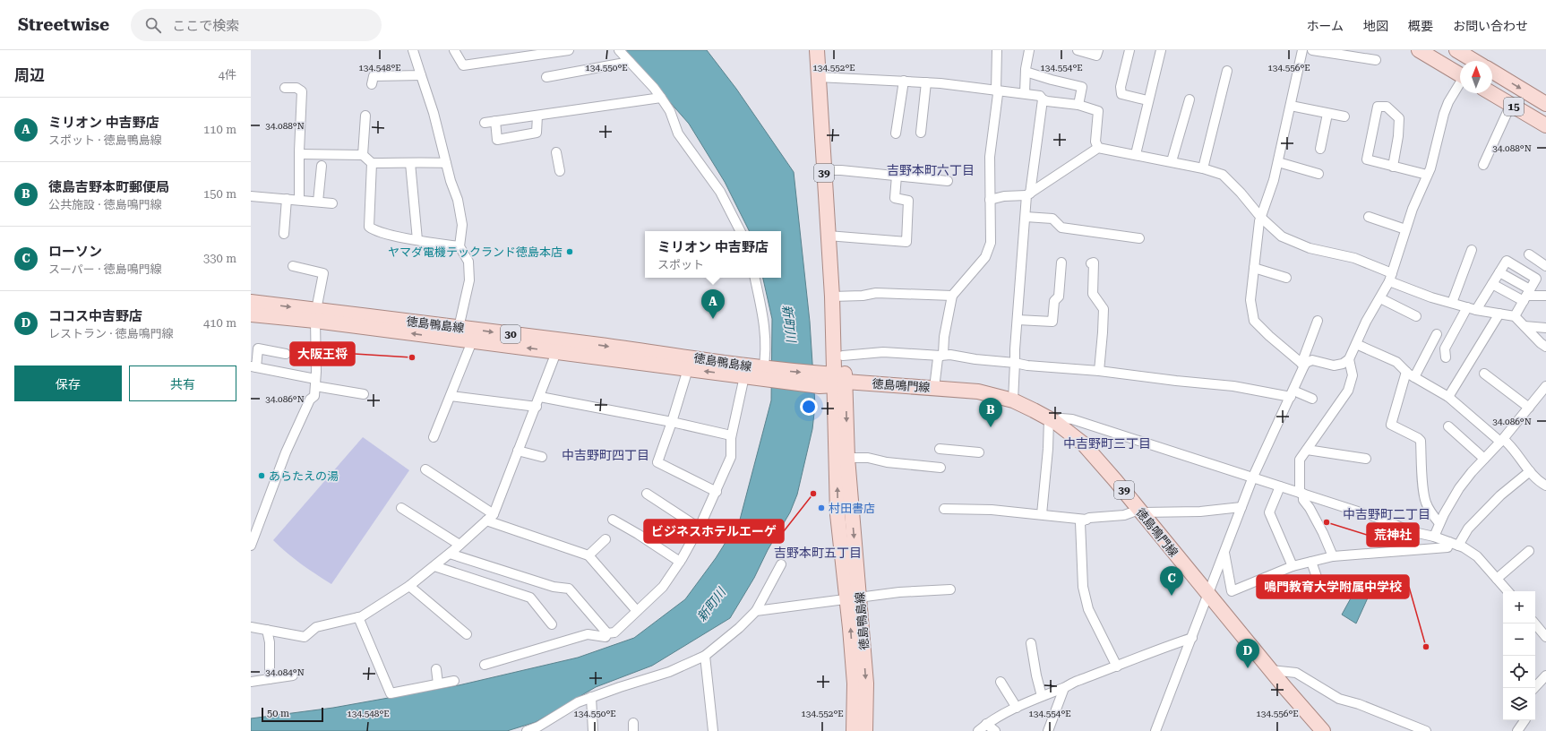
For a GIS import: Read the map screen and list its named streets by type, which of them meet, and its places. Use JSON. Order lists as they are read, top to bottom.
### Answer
{
  "streets": {
    "main road": [
      "15",
      "39",
      "徳島鴨島線",
      "30",
      "徳島鳴門線"
    ]
  },
  "crossings": [
    ["39", "徳島鴨島線"],
    ["39", "徳島鳴門線"],
    ["徳島鴨島線", "徳島鳴門線"]
  ],
  "districts": [
    "吉野本町六丁目",
    "中吉野町三丁目",
    "中吉野町四丁目",
    "中吉野町二丁目",
    "吉野本町五丁目"
  ],
  "water": ["新町川"],
  "places": [
    "ヤマダ電機テックランド徳島本店",
    "大阪王将",
    "あらたえの湯",
    "ビジネスホテルエーゲ",
    "村田書店",
    "荒神社",
    "鳴門教育大学附属中学校"
  ],
  "scale_bar": "50 m",
  "north": "top",
  "page": {
    "header": "Streetwise",
    "search": "ここで検索",
    "nav": [
      "ホーム",
      "地図",
      "概要",
      "お問い合わせ"
    ],
    "heading": ["周辺", "4件"],
    "list": [
      {
        "mark": "A",
        "name": "ミリオン 中吉野店",
        "note": "スポット · 徳島鴨島線",
        "value": "110 m"
      },
      {
        "mark": "B",
        "name": "徳島吉野本町郵便局",
        "note": "公共施設 · 徳島鳴門線",
        "value": "150 m"
      },
      {
        "mark": "C",
        "name": "ローソン",
        "note": "スーパー · 徳島鳴門線",
        "value": "330 m"
      },
      {
        "mark": "D",
        "name": "ココス中吉野店",
        "note": "レストラン · 徳島鳴門線",
        "value": "410 m"
      }
    ],
    "popup": ["ミリオン 中吉野店", "スポット"],
    "pins": [
      "A",
      "B",
      "C",
      "D"
    ],
    "buttons": ["保存", "共有"],
    "map_buttons": ["+", "−"],
    "scale": "50 m"
  },
  "coordinates": [
    "134.548°E",
    "134.550°E",
    "134.552°E",
    "134.554°E",
    "134.556°E",
    "34.088°N",
    "34.086°N",
    "34.084°N"
  ]
}
